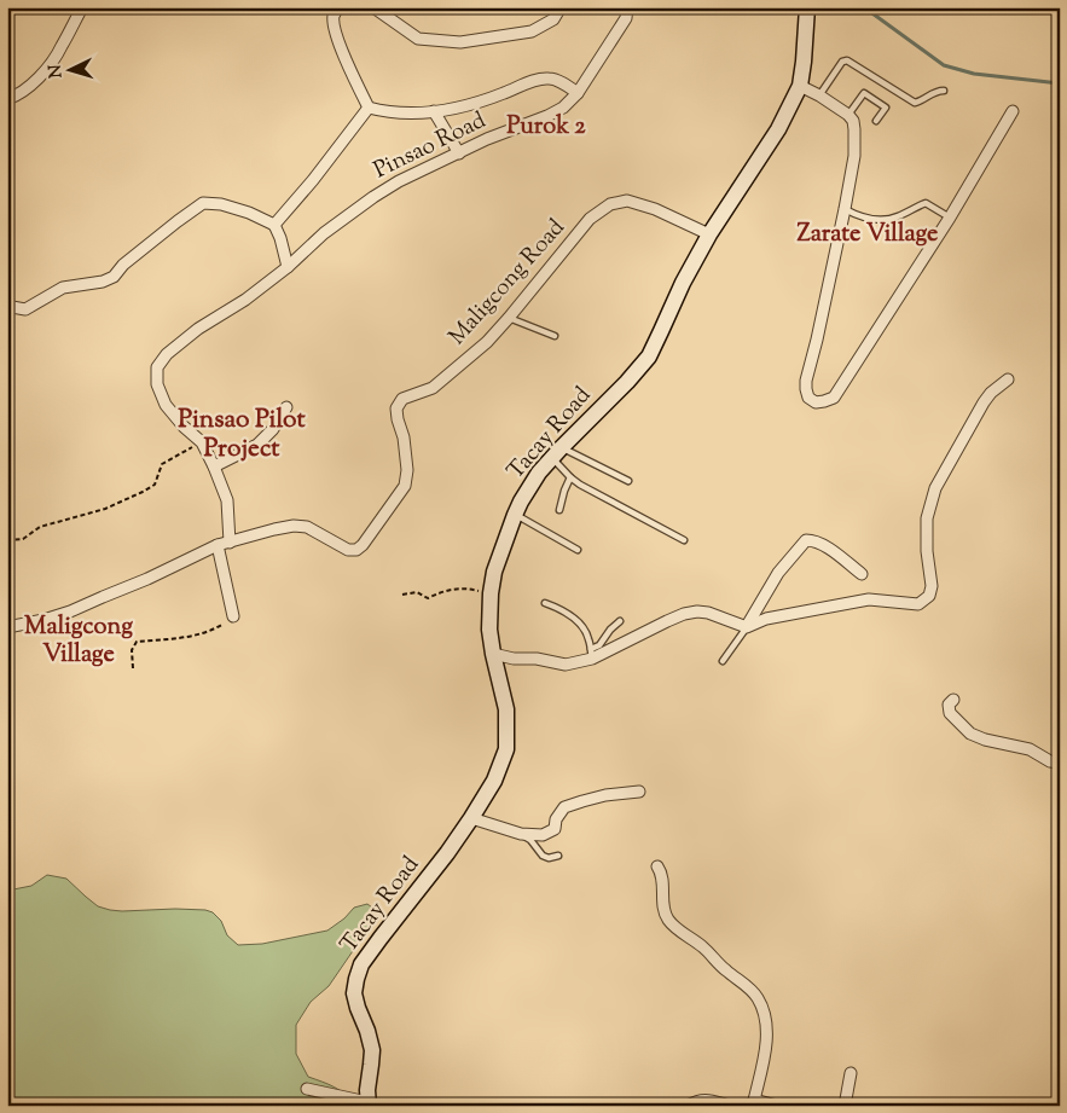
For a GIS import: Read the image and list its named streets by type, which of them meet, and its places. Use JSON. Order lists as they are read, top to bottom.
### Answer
{
  "streets": {
    "main road": ["Tacay Road"],
    "street": ["Pinsao Road", "Maligcong Road"]
  },
  "crossings": [
    ["Maligcong Road", "Tacay Road"]
  ],
  "districts": [
    "Purok 2",
    "Zarate Village",
    "Pinsao Pilot Project",
    "Maligcong Village"
  ],
  "north": "left"
}
